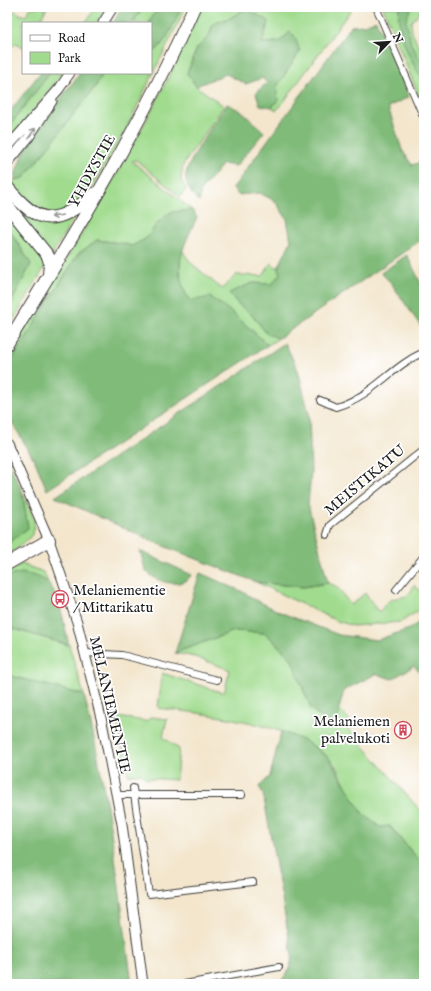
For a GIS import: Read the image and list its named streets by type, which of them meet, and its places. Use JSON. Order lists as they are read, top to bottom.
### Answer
{
  "streets": {
    "highway": ["YHDYSTIE"],
    "main road": ["MELANIEMENTIE"],
    "street": ["MEISTIKATU"]
  },
  "places": {
    "bus stop": ["Melaniementie / Mittarikatu"],
    "building": ["Melaniemen palvelukoti"]
  },
  "legend": ["Road", "Park"],
  "north": "top right"
}
